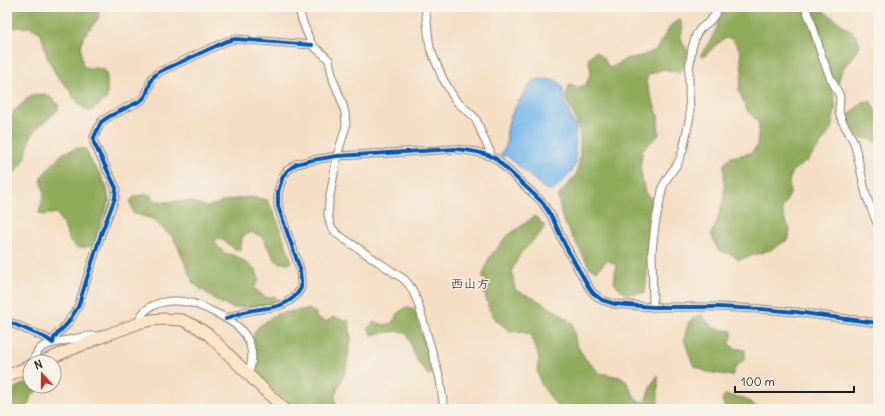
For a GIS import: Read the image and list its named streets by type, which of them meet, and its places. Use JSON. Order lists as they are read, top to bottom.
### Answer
{
  "districts": ["西山方"],
  "scale_bar": "100 m",
  "north": "top"
}
